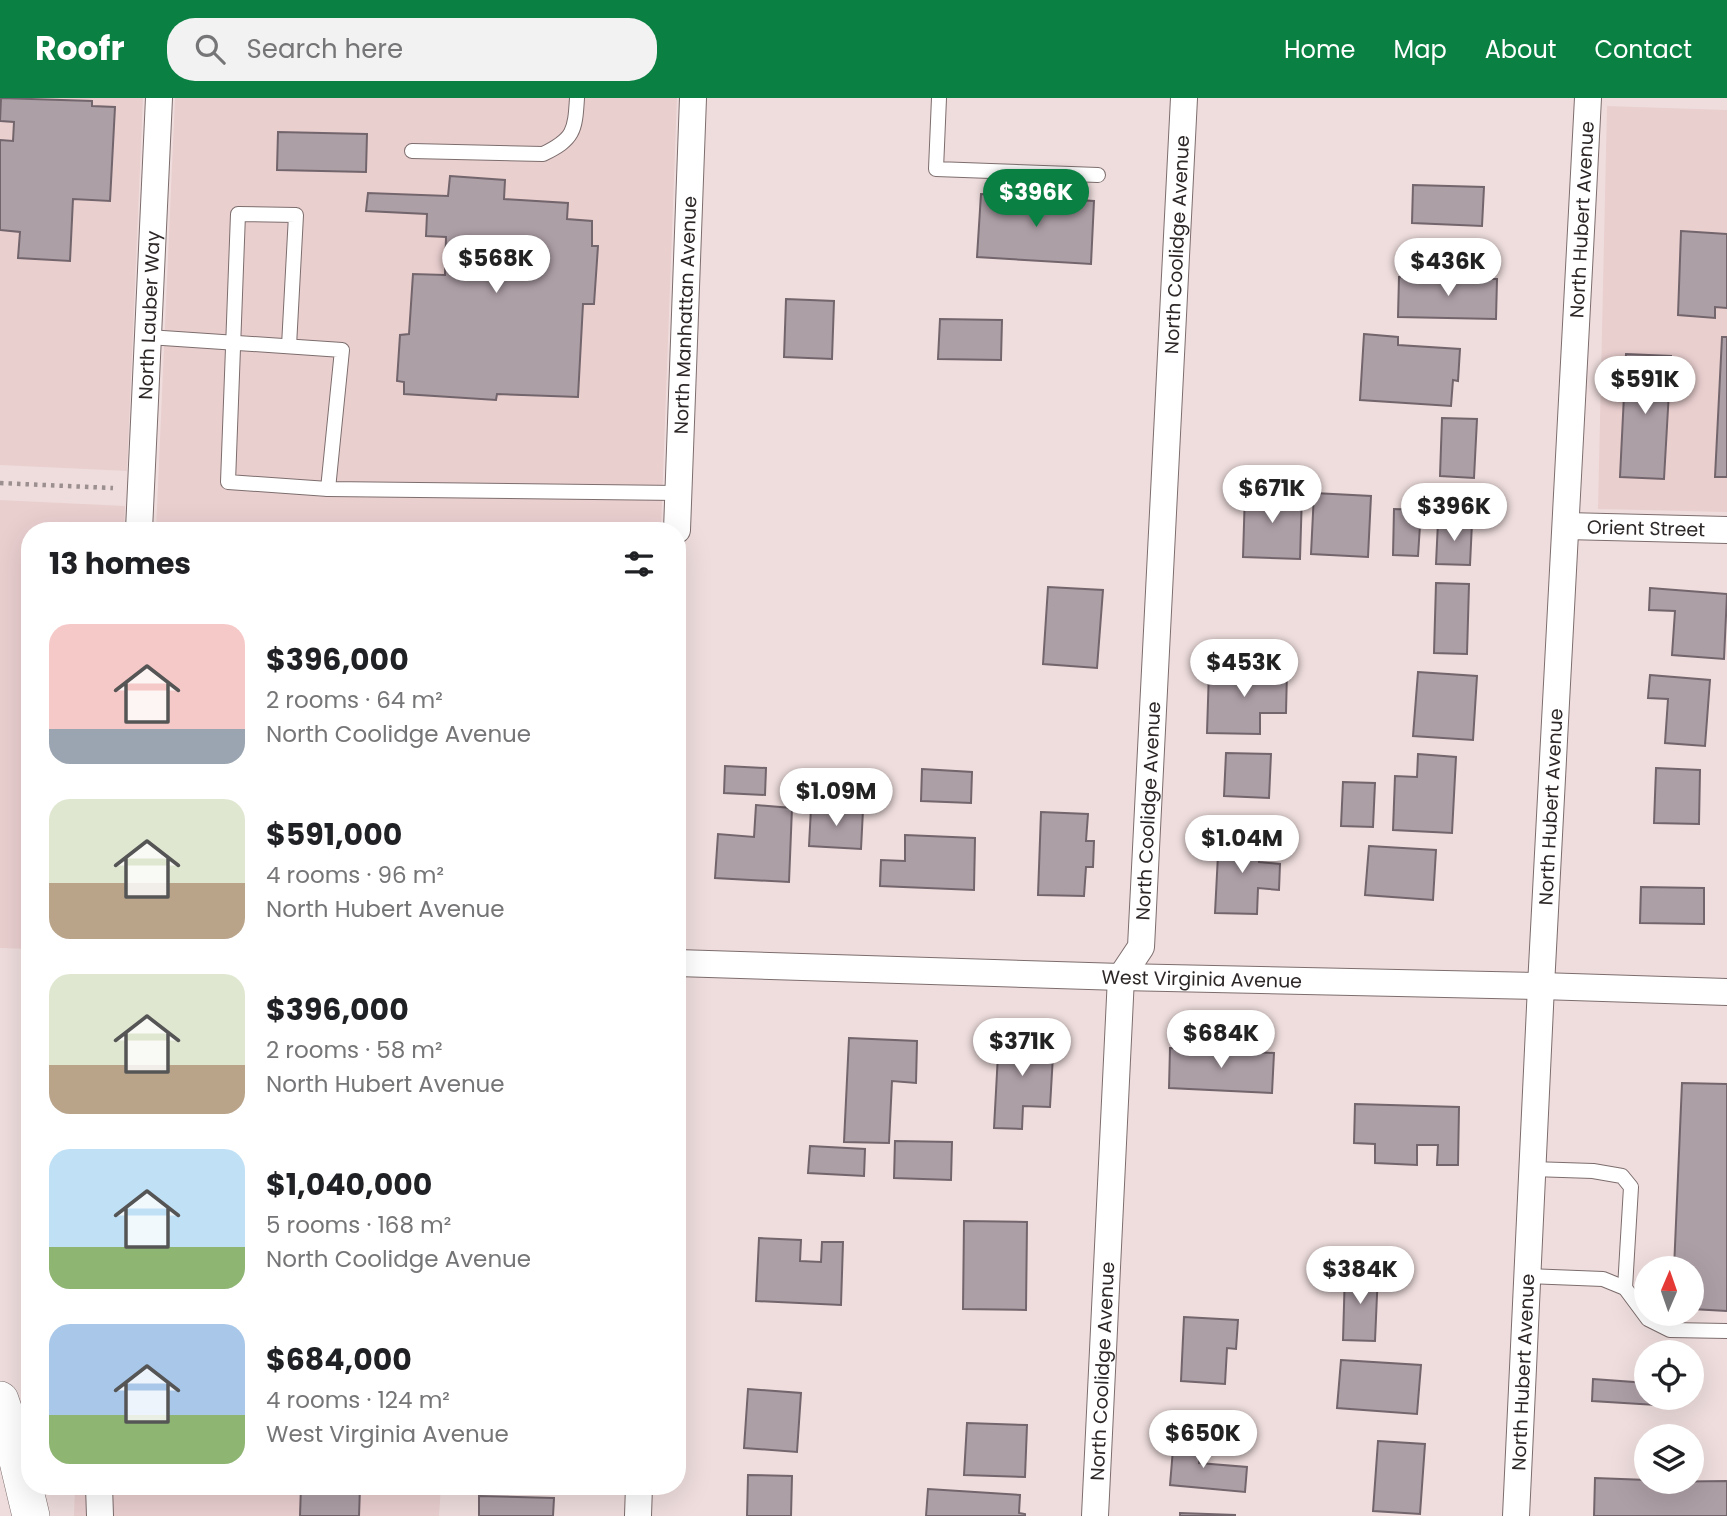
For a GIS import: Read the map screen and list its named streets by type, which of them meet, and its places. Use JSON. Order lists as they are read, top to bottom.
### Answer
{
  "streets": {
    "street": [
      "North Hubert Avenue",
      "North Coolidge Avenue",
      "North Lauber Way",
      "North Manhattan Avenue",
      "Orient Street",
      "West Virginia Avenue"
    ]
  },
  "crossings": [
    ["North Hubert Avenue", "Orient Street"],
    ["North Hubert Avenue", "West Virginia Avenue"],
    ["North Coolidge Avenue", "West Virginia Avenue"]
  ],
  "north": "top",
  "page": {
    "header": "Roofr",
    "search": "Search here",
    "nav": [
      "Home",
      "Map",
      "About",
      "Contact"
    ],
    "price": [
      "$396K",
      "$568K",
      "$436K",
      "$591K",
      "$671K",
      "$396K",
      "$453K",
      "$1.09M",
      "$1.04M",
      "$684K",
      "$371K",
      "$384K",
      "$650K"
    ],
    "heading": "13 homes",
    "list": [
      {
        "name": "$396,000",
        "note": "2 rooms · 64 m² · North Coolidge Avenue"
      },
      {
        "name": "$591,000",
        "note": "4 rooms · 96 m² · North Hubert Avenue"
      },
      {
        "name": "$396,000",
        "note": "2 rooms · 58 m² · North Hubert Avenue"
      },
      {
        "name": "$1,040,000",
        "note": "5 rooms · 168 m² · North Coolidge Avenue"
      },
      {
        "name": "$684,000",
        "note": "4 rooms · 124 m² · West Virginia Avenue"
      }
    ]
  }
}
